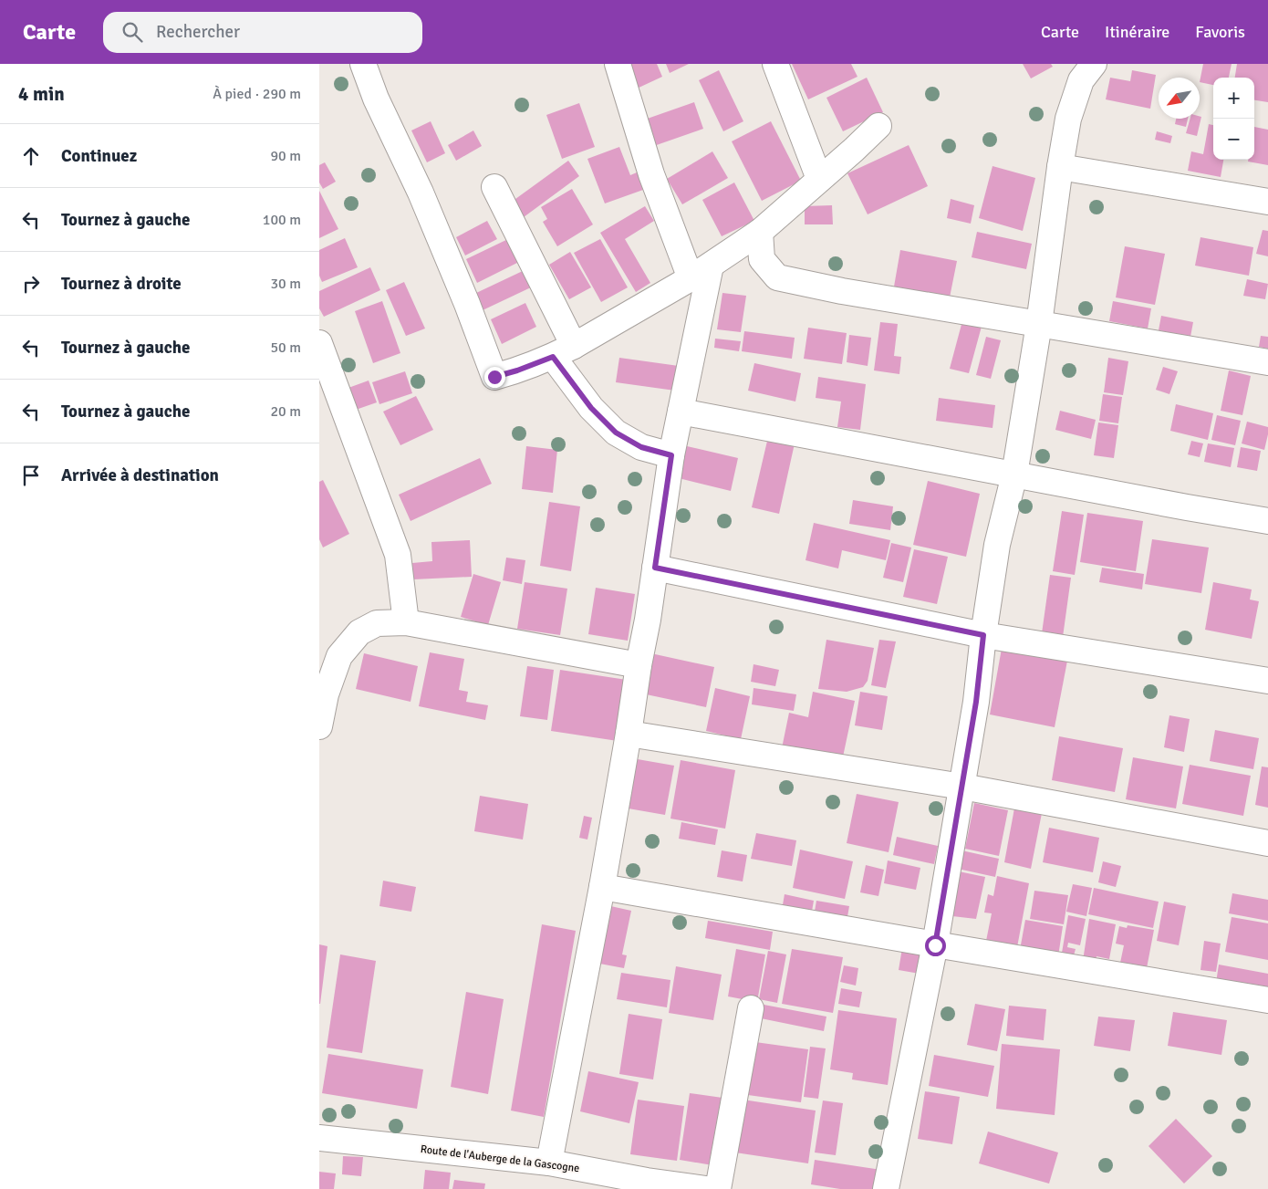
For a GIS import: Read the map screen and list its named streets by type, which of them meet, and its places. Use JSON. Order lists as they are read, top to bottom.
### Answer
{
  "streets": {
    "street": ["Route de l'Auberge de la Gascogne"]
  },
  "north": "bottom left",
  "page": {
    "header": "Carte",
    "search": "Rechercher",
    "nav": ["Carte", "Itinéraire", "Favoris"],
    "heading": ["4 min", "À pied · 290 m"],
    "map_buttons": ["+", "−"],
    "list": [
      ["Continuez", "90 m"],
      ["Tournez à gauche", "100 m"],
      ["Tournez à droite", "30 m"],
      ["Tournez à gauche", "50 m"],
      ["Tournez à gauche", "20 m"],
      "Arrivée à destination"
    ]
  }
}
